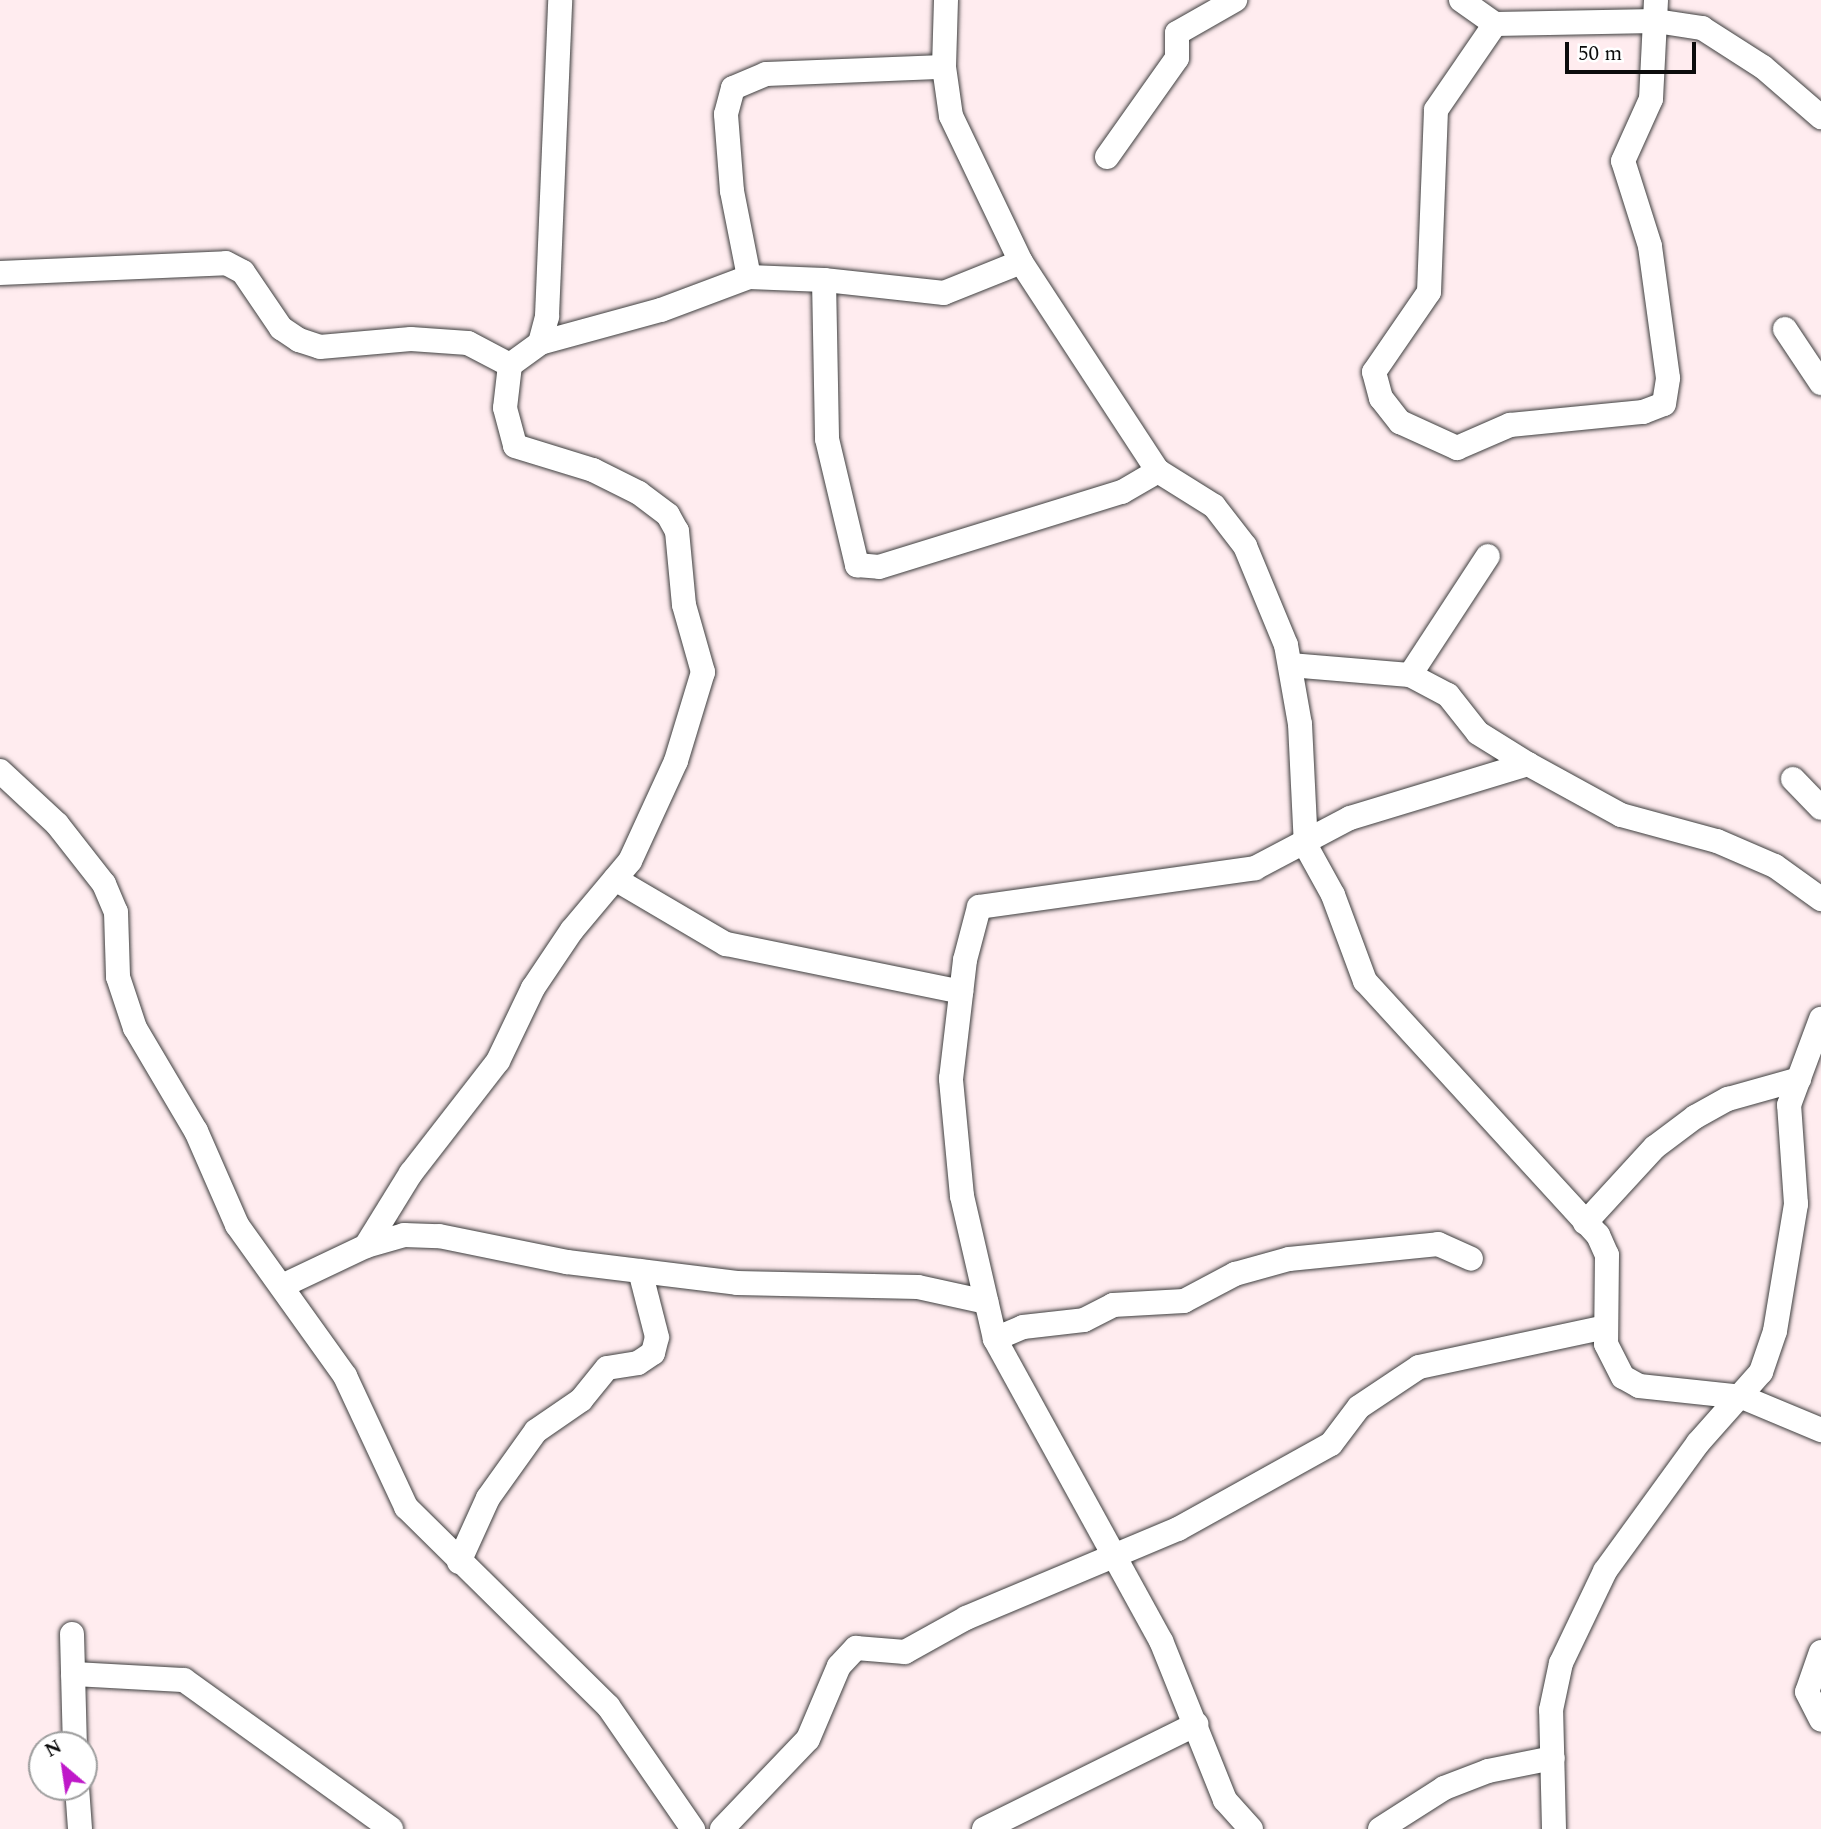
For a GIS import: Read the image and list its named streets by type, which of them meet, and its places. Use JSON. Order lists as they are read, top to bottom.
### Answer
{
  "scale_bar": "50 m",
  "north": "top left"
}
